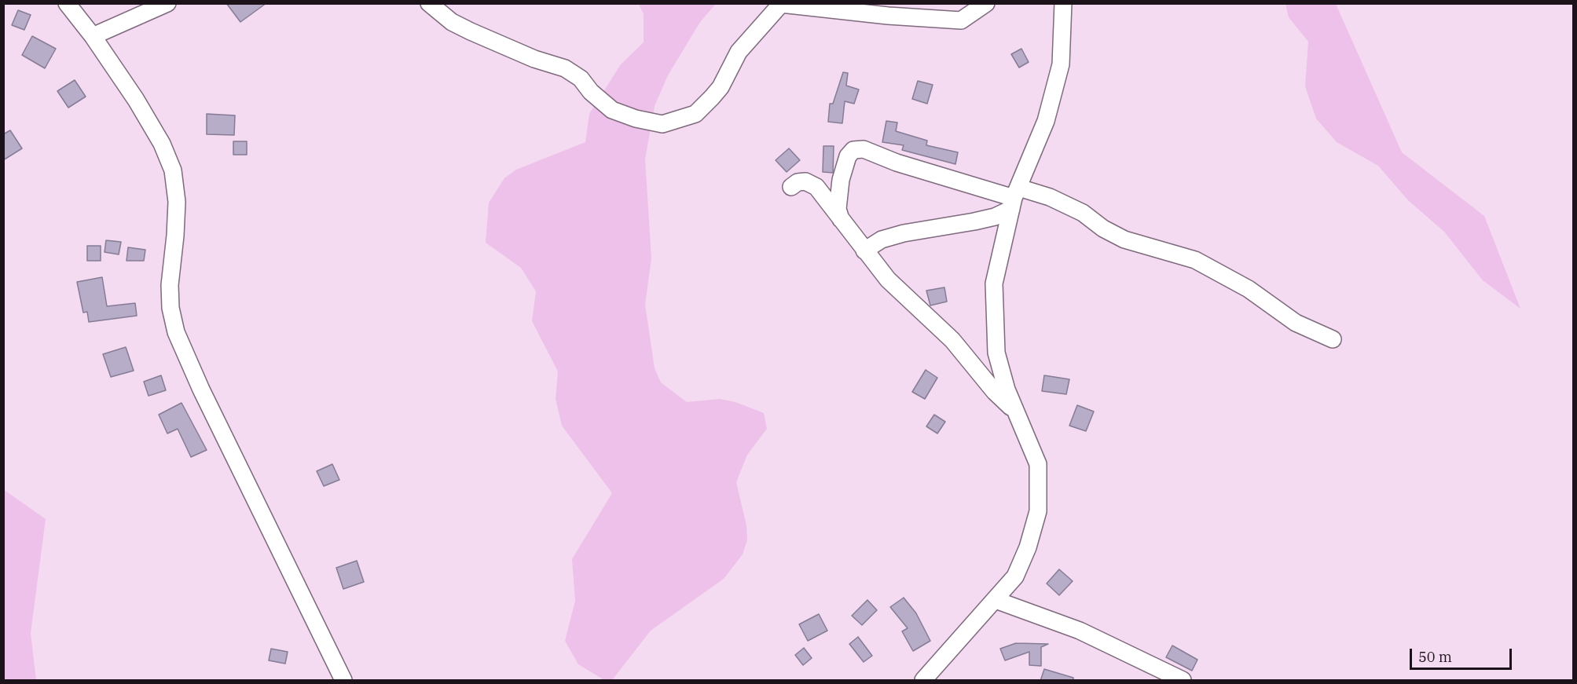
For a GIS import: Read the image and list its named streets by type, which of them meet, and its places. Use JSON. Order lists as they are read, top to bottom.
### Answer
{
  "scale_bar": "50 m"
}
